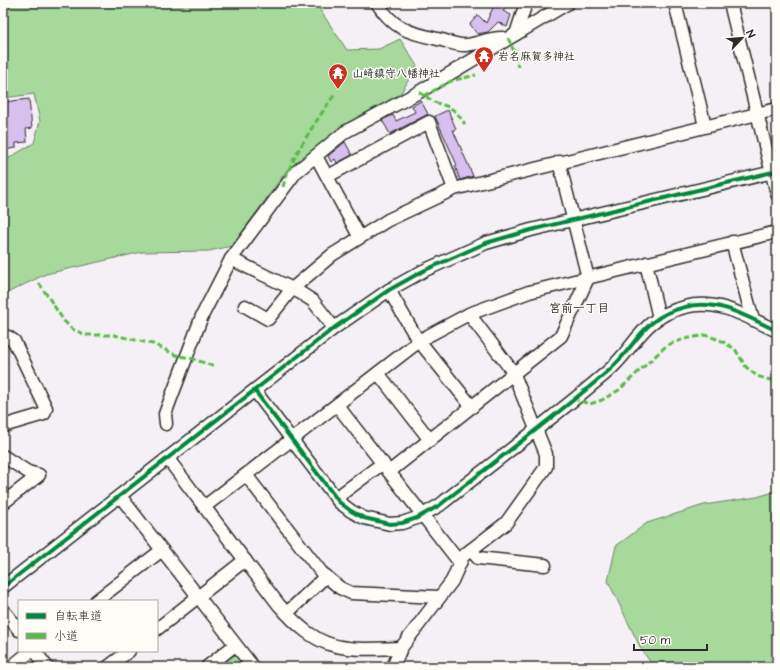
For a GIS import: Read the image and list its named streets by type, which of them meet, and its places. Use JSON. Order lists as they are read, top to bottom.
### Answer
{
  "districts": ["宮前一丁目"],
  "places": {
    "temple": ["岩名麻賀多神社", "山崎鎮守八幡神社"]
  },
  "legend": ["自転車道", "小道"],
  "scale_bar": "50 m",
  "north": "top right"
}
